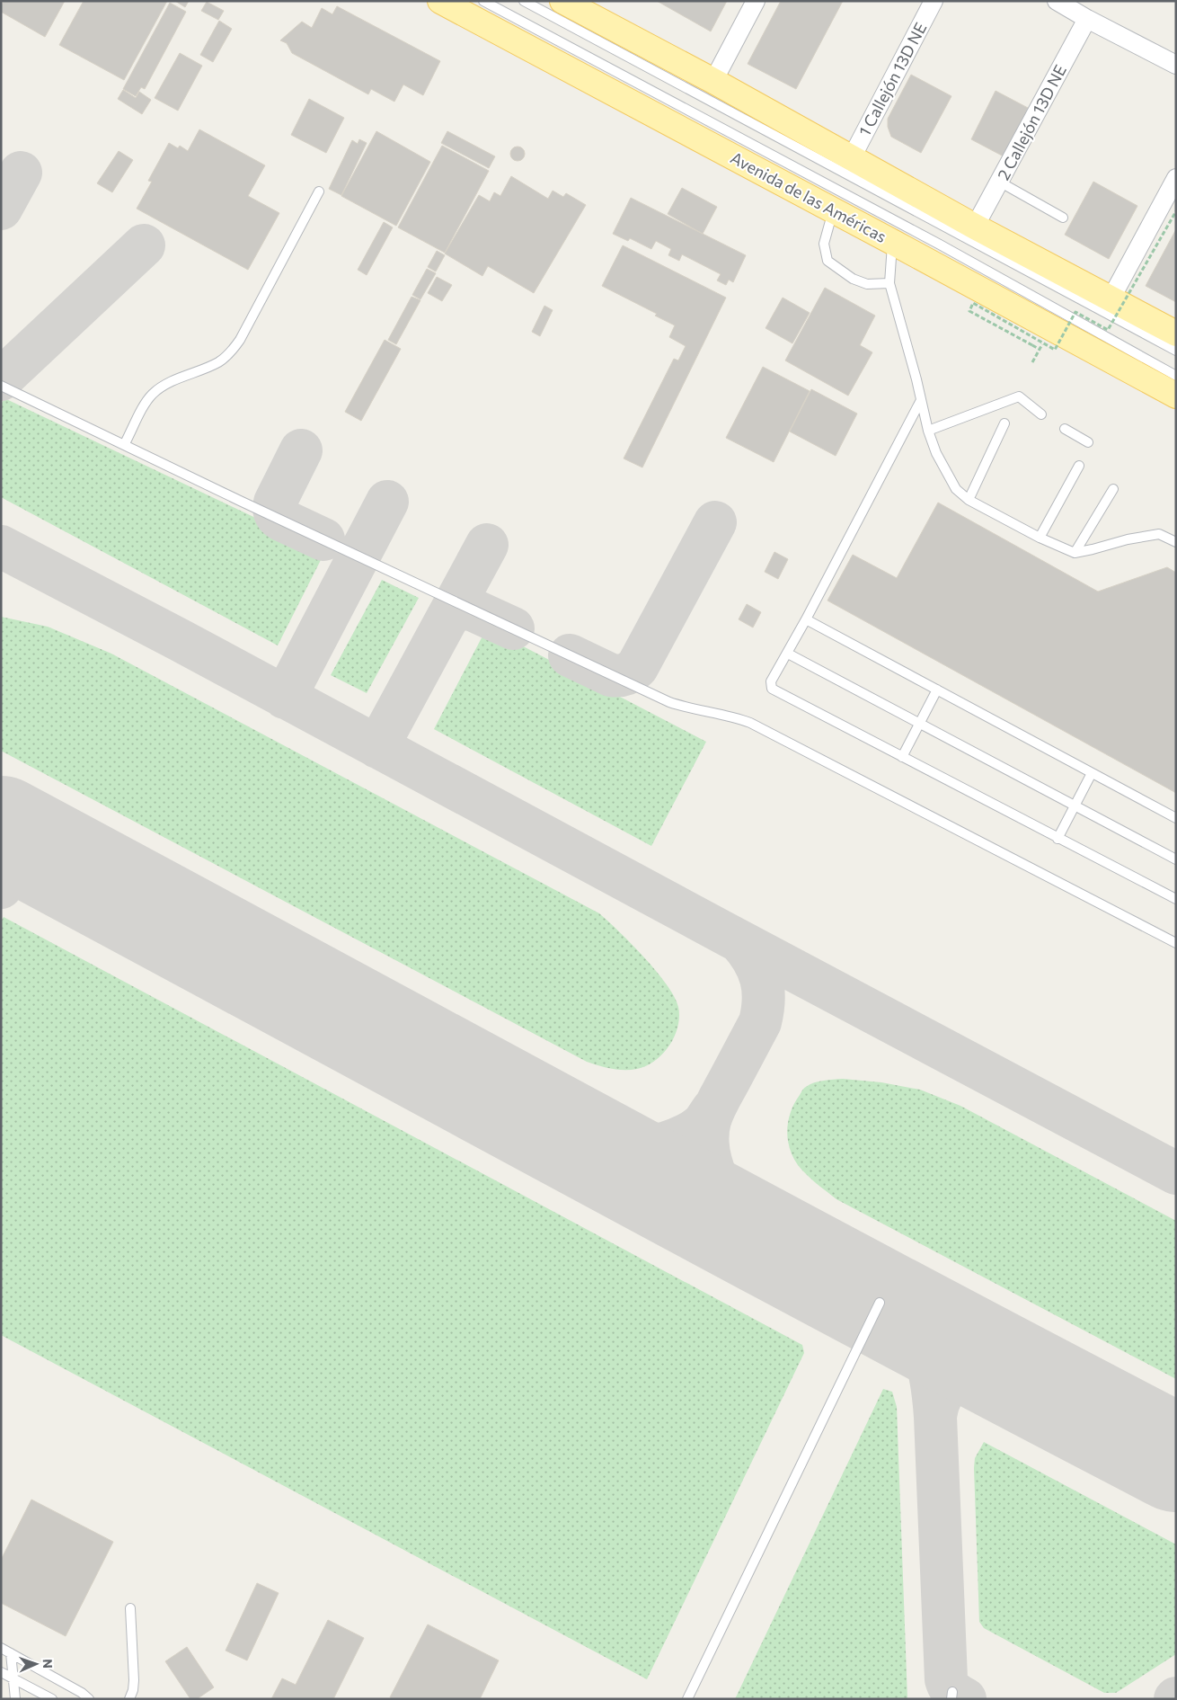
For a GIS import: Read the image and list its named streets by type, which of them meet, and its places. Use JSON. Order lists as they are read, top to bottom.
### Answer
{
  "streets": {
    "main road": ["Avenida de las Américas"],
    "street": ["1 Callejón 13D NE", "2 Callejón 13D NE"]
  },
  "north": "right"
}
